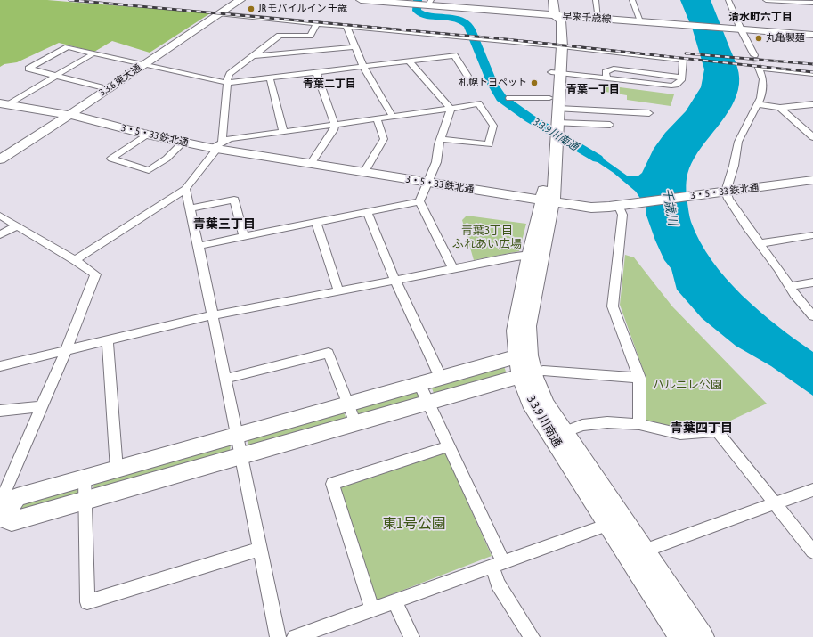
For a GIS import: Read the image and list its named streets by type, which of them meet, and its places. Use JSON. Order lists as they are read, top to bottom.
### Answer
{
  "streets": {
    "street": [
      "早来千歳線",
      "3.3.6 東大通",
      "3・5・33 鉄北通",
      "3.3.9 川南通"
    ]
  },
  "crossings": [
    ["3.3.6 東大通", "3・5・33 鉄北通"],
    ["3・5・33 鉄北通", "3.3.9 川南通"]
  ],
  "districts": [
    "清水町六丁目",
    "青葉二丁目",
    "青葉一丁目",
    "青葉三丁目",
    "青葉四丁目"
  ],
  "water": ["3.3.9川南通", "千歳川"],
  "parks": ["青葉3丁目 ふれあい広場", "ハルニレ公園", "東1号公園"],
  "places": ["JR モバイルイン 千歳", "丸亀製麺", "札幌トヨペット"]
}
